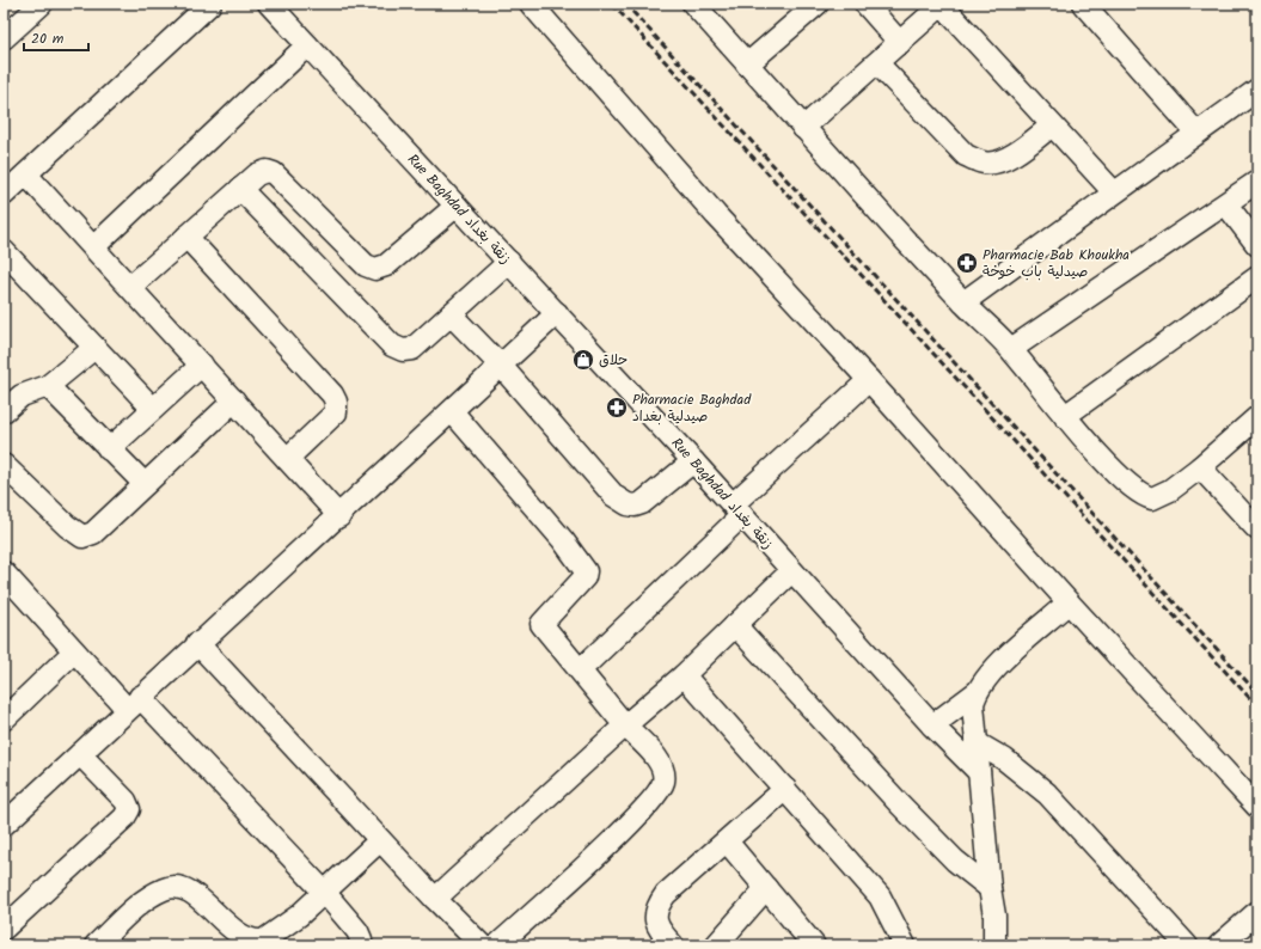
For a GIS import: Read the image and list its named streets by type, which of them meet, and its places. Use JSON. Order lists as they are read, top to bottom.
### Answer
{
  "streets": {
    "street": ["Rue Baghdad زنقة بغداد"]
  },
  "places": {
    "pharmacy": ["Pharmacie Bab Khoukha صيدلية باب خوخة", "Pharmacie Baghdad صيدلية بغداد"],
    "shop": ["حلاق"]
  },
  "scale_bar": "20 m"
}
